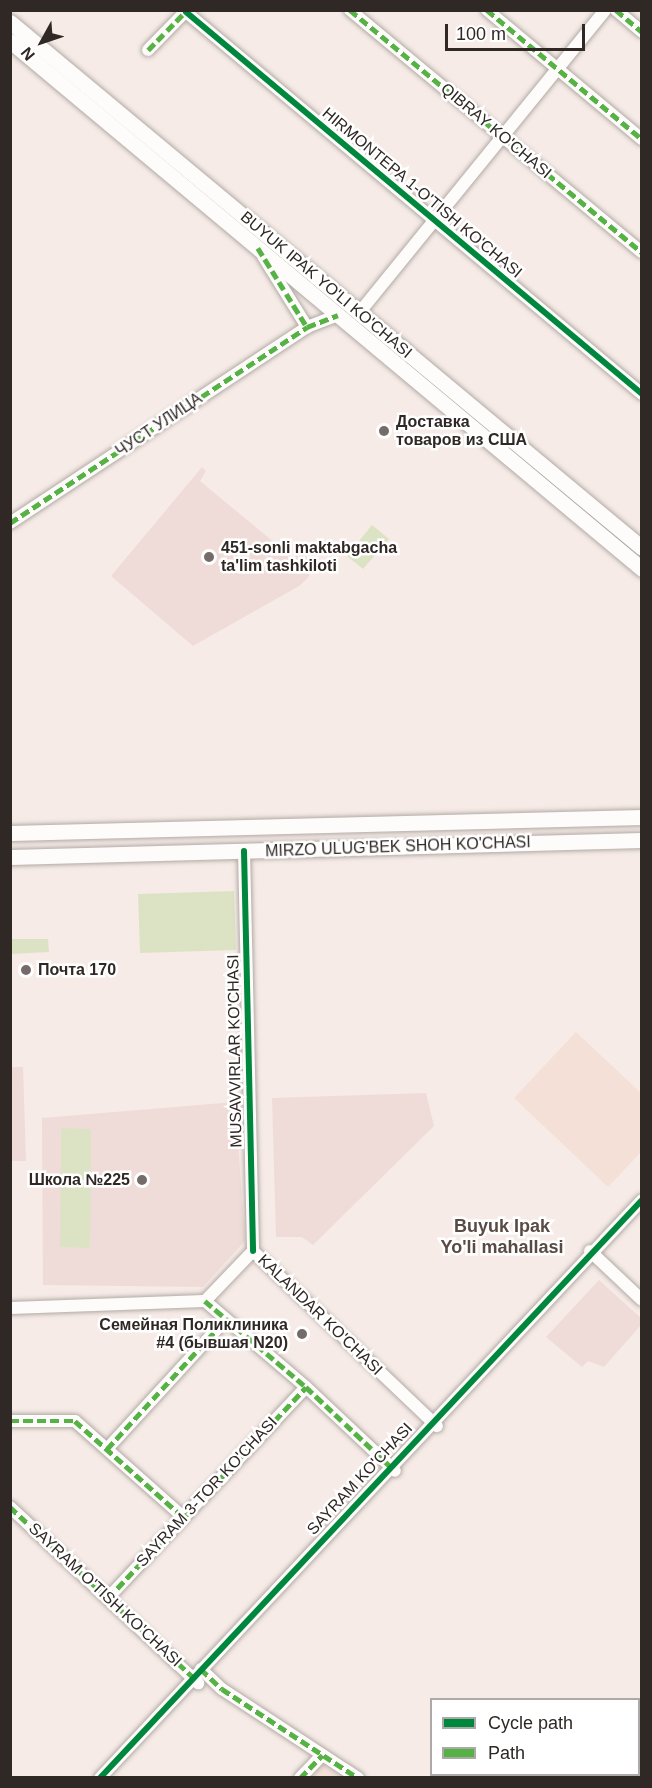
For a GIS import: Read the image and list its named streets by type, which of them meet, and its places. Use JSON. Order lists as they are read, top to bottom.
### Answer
{
  "streets": {
    "main road": ["BUYUK IPAK YO'LI KO'CHASI", "MIRZO ULUG'BEK SHOH KO'CHASI"],
    "street": [
      "QIBRAY KO'CHASI",
      "HIRMONTEPA 1-O'TISH KO'CHASI",
      "ЧУСТ УЛИЦА",
      "MUSAVVIRLAR KO'CHASI",
      "KALANDAR KO'CHASI",
      "SAYRAM KO'CHASI",
      "SAYRAM 3-TOR KO'CHASI",
      "SAYRAM O'TISH KO'CHASI"
    ]
  },
  "crossings": [
    ["BUYUK IPAK YO'LI KO'CHASI", "ЧУСТ УЛИЦА"],
    ["MIRZO ULUG'BEK SHOH KO'CHASI", "MUSAVVIRLAR KO'CHASI"],
    ["MUSAVVIRLAR KO'CHASI", "KALANDAR KO'CHASI"],
    ["KALANDAR KO'CHASI", "SAYRAM KO'CHASI"],
    ["SAYRAM KO'CHASI", "SAYRAM O'TISH KO'CHASI"],
    ["SAYRAM 3-TOR KO'CHASI", "SAYRAM O'TISH KO'CHASI"]
  ],
  "districts": ["Buyuk Ipak Yo'li mahallasi"],
  "places": [
    "Доставка товаров из США",
    "451-sonli maktabgacha ta'lim tashkiloti",
    "Почта 170",
    "Школа №225",
    "Семейная Поликлиника #4 (бывшая N20)"
  ],
  "legend": ["Cycle path", "Path"],
  "scale_bar": "100 m",
  "north": "bottom left"
}
